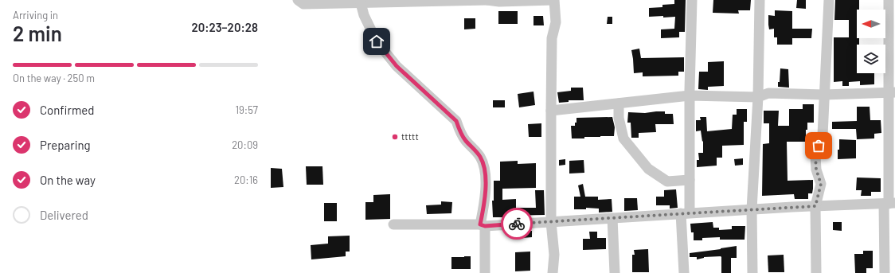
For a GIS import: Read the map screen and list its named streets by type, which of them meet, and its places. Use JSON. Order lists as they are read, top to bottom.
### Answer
{
  "places": ["ttttt"],
  "north": "left",
  "page": {
    "heading": ["2 min", "Arriving in", "20:23–20:28"],
    "bar": "On the way · 250 m",
    "list": [
      ["Confirmed", "19:57"],
      ["Preparing", "20:09"],
      ["On the way", "20:16"],
      "Delivered"
    ]
  }
}
